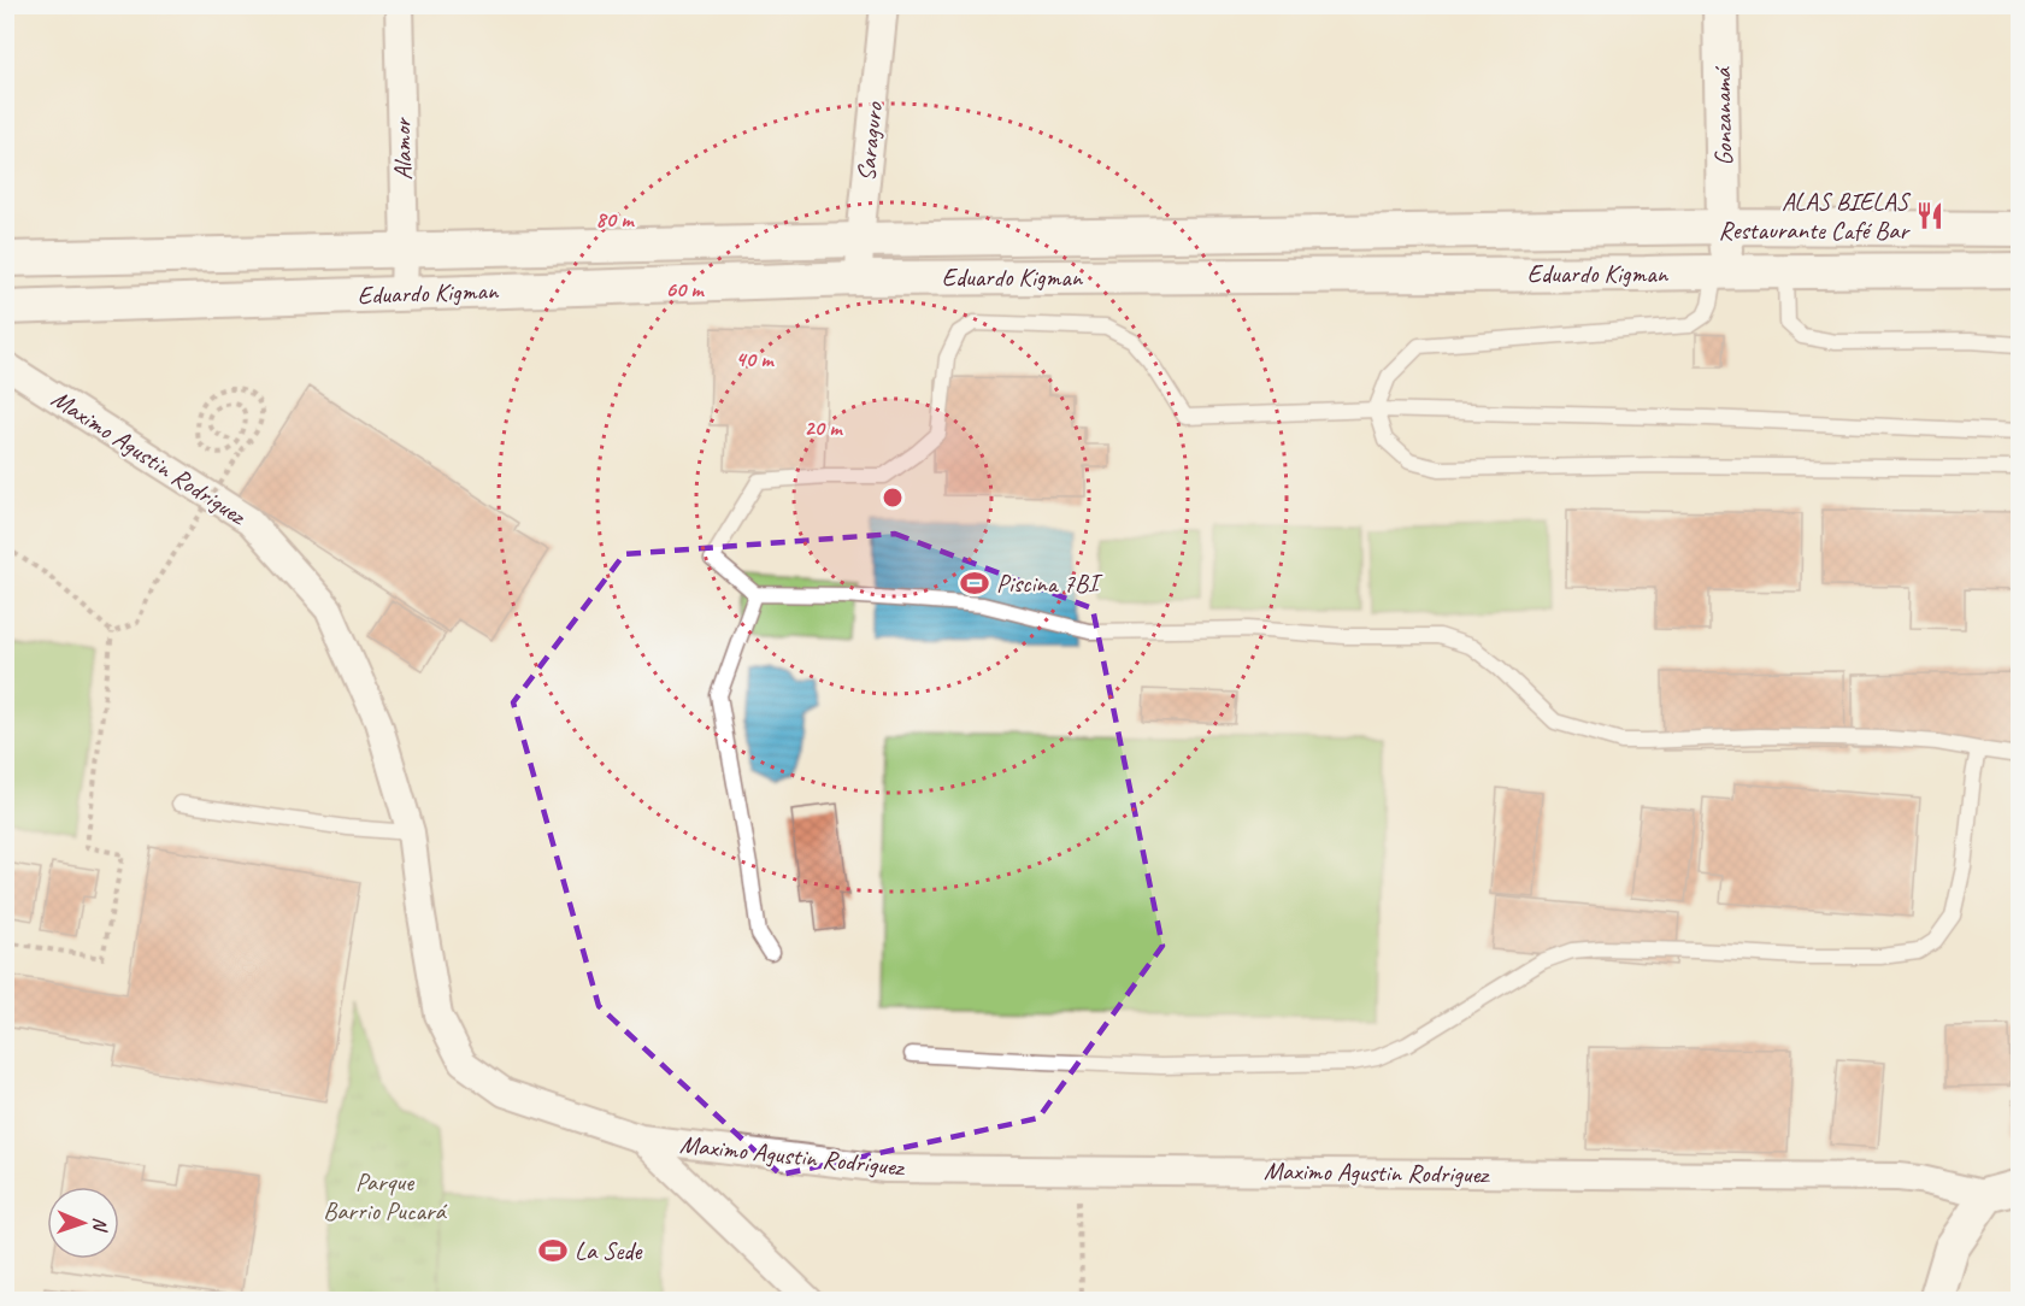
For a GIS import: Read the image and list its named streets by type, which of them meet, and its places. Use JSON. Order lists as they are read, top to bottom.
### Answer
{
  "streets": {
    "street": [
      "Gonzanamá",
      "Saraguro",
      "Alamor",
      "Eduardo Kigman",
      "Maximo Agustin Rodriguez"
    ]
  },
  "crossings": [
    ["Gonzanamá", "Eduardo Kigman"],
    ["Saraguro", "Eduardo Kigman"],
    ["Alamor", "Eduardo Kigman"]
  ],
  "parks": ["Parque Barrio Pucará"],
  "places": {
    "restaurant": ["ALAS BIELAS Restaurante Café Bar"],
    "sports": ["Piscina 7BI", "La Sede"]
  },
  "north": "right",
  "rings": [
    "80 m",
    "60 m",
    "40 m",
    "20 m"
  ]
}
